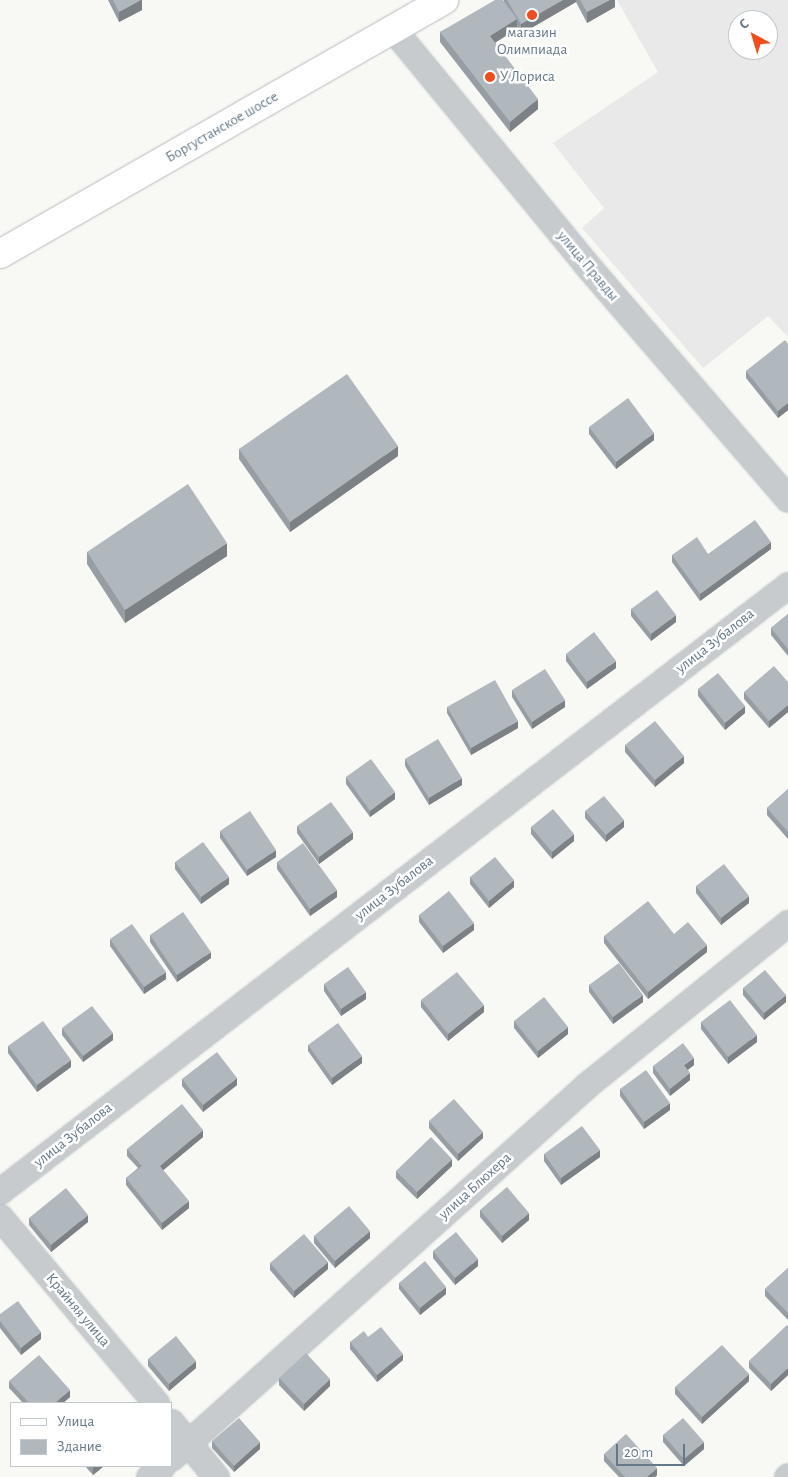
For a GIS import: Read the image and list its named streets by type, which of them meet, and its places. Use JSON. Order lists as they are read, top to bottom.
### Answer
{
  "streets": {
    "street": [
      "Боргустанское шоссе",
      "улица Правды",
      "улица Зубалова",
      "улица Блюхера",
      "Крайняя улица"
    ]
  },
  "crossings": [
    ["Боргустанское шоссе", "улица Правды"]
  ],
  "places": ["магазин Олимпиада", "У Лориса"],
  "legend": ["Улица", "Здание"],
  "scale_bar": "20 m",
  "north": "top left"
}
